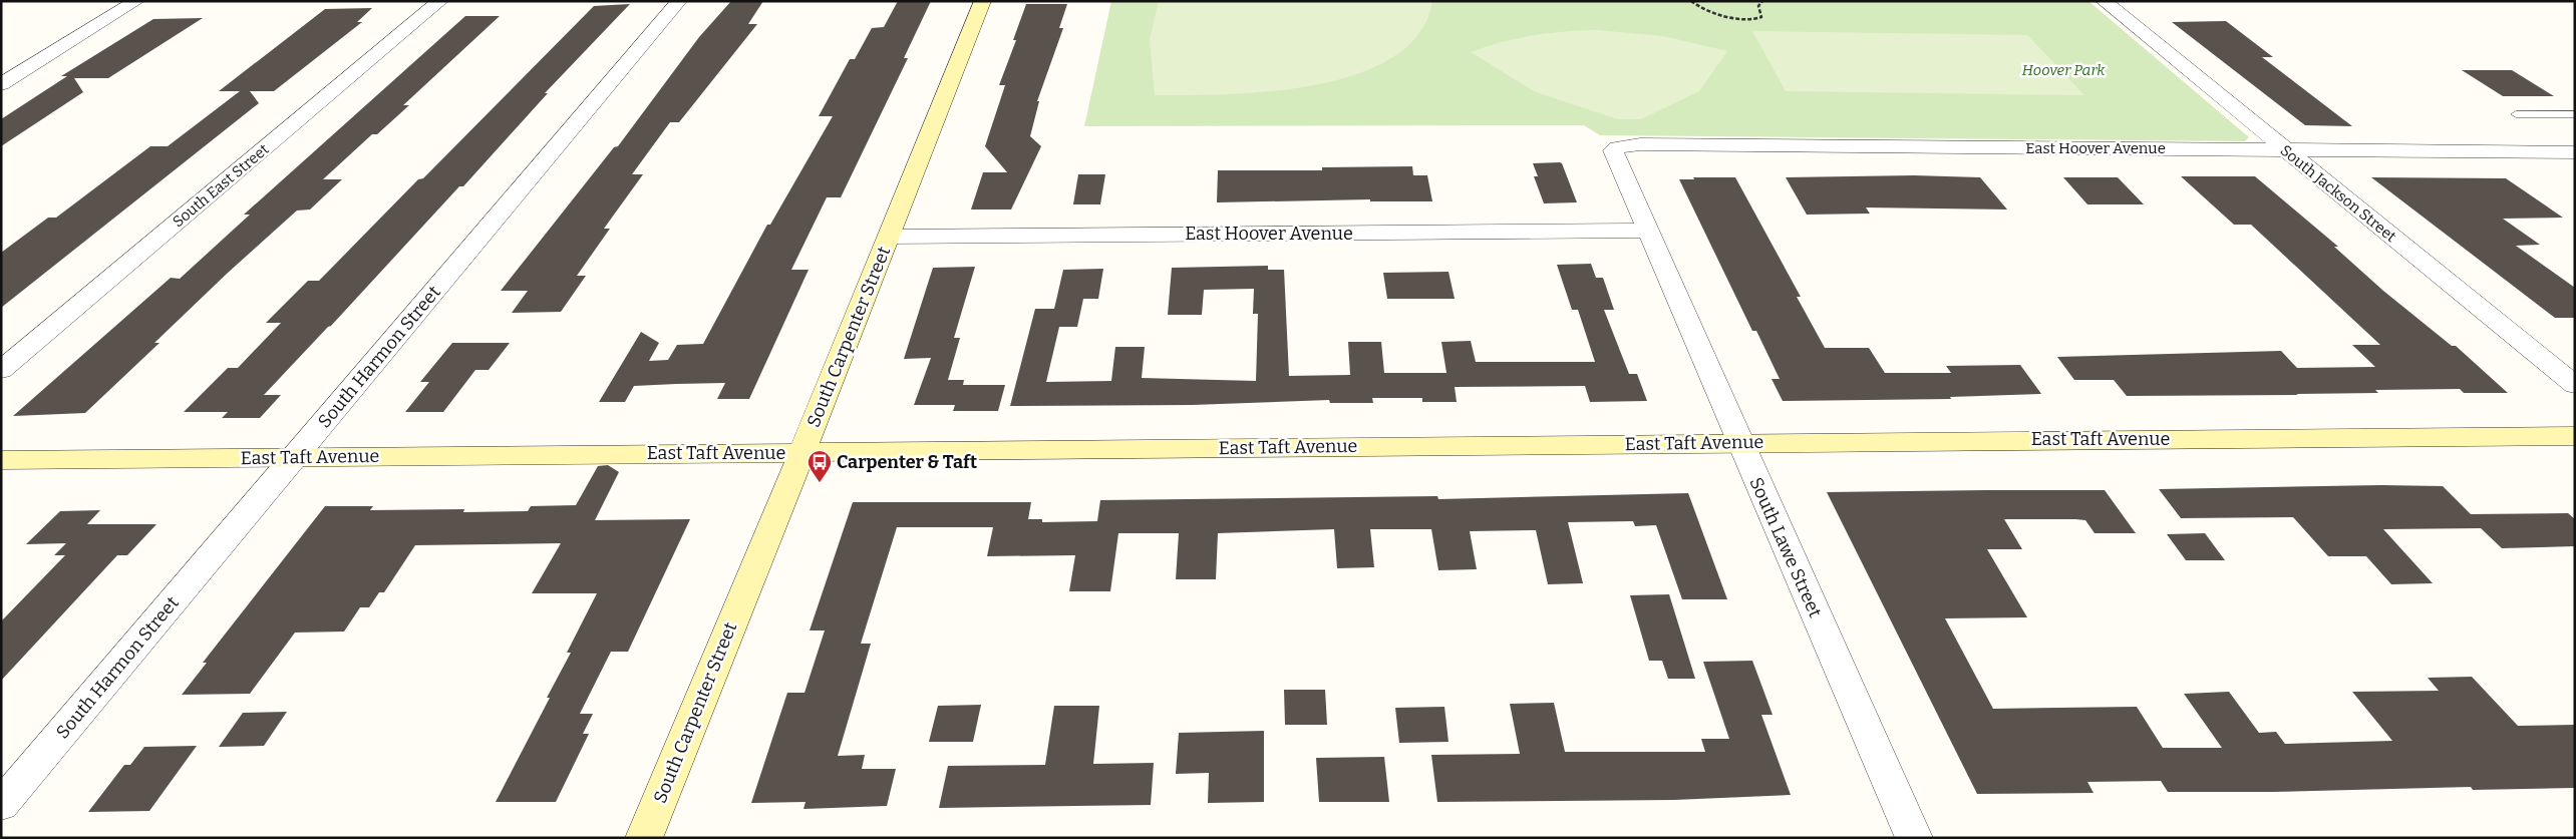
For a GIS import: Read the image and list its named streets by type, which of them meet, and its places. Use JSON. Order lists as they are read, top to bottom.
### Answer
{
  "streets": {
    "street": [
      "East Hoover Avenue",
      "South East Street",
      "South Jackson Street",
      "South Carpenter Street",
      "South Harmon Street",
      "East Taft Avenue",
      "South Lawe Street"
    ]
  },
  "crossings": [
    ["East Hoover Avenue", "South Jackson Street"],
    ["East Hoover Avenue", "South Carpenter Street"],
    ["East Hoover Avenue", "South Lawe Street"],
    ["South Carpenter Street", "East Taft Avenue"],
    ["South Harmon Street", "East Taft Avenue"],
    ["East Taft Avenue", "South Lawe Street"]
  ],
  "parks": ["Hoover Park"],
  "places": {
    "bus stop": ["Carpenter & Taft"]
  }
}
